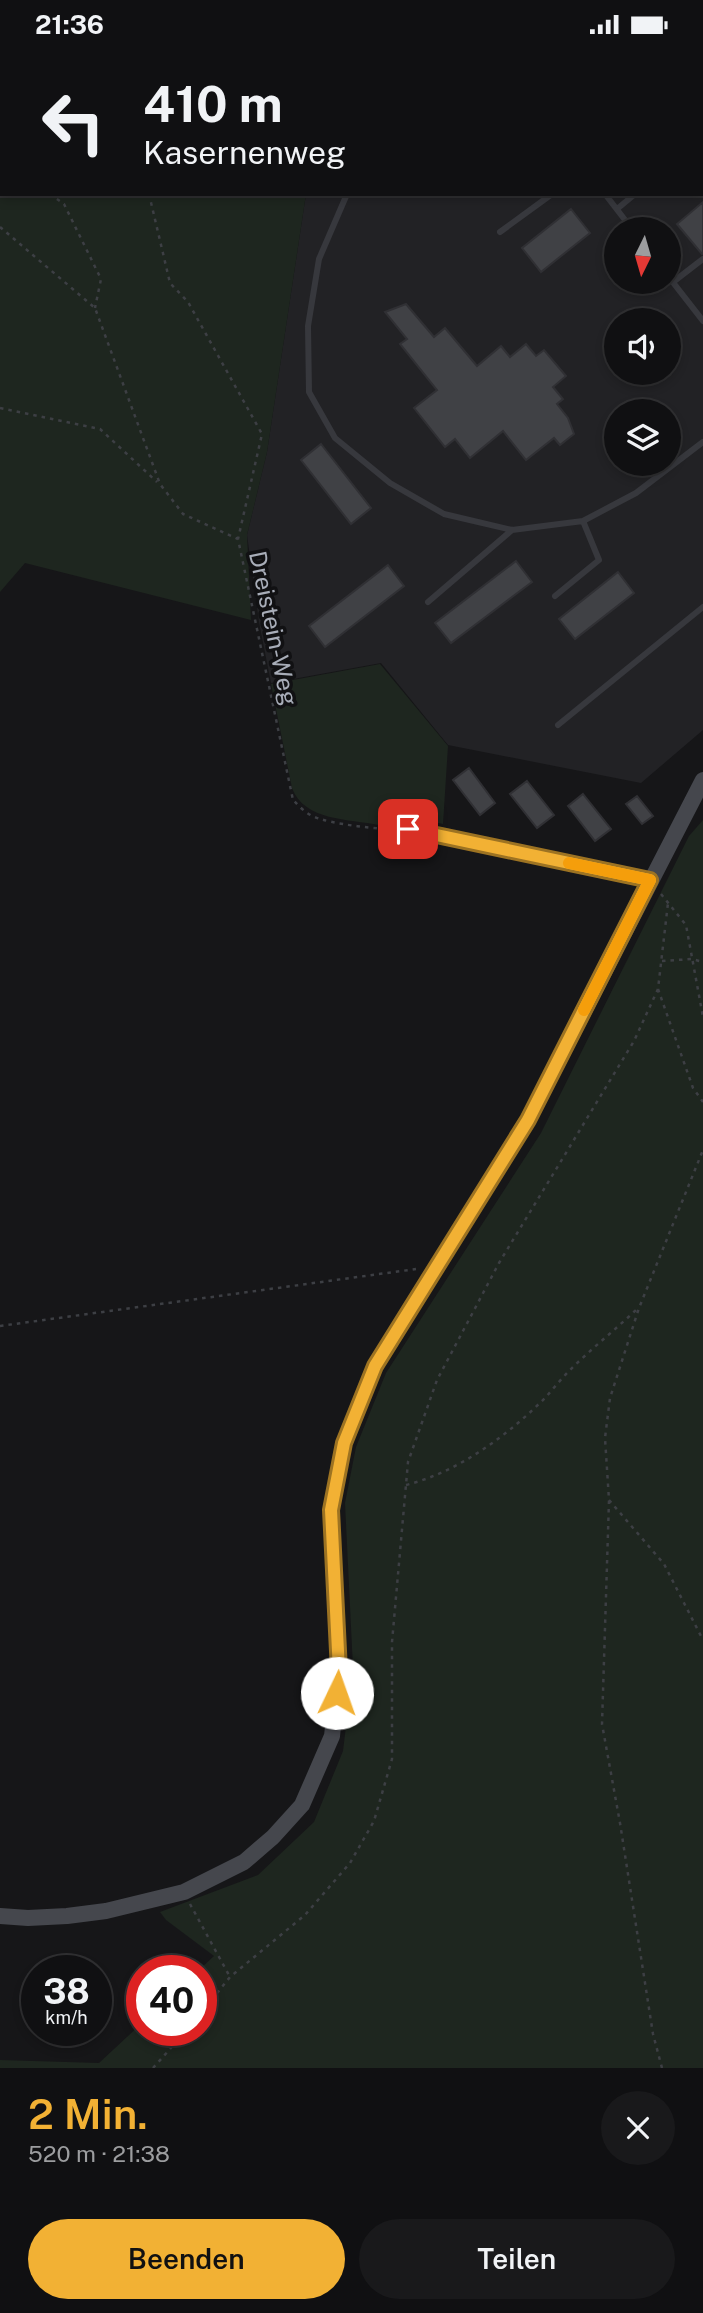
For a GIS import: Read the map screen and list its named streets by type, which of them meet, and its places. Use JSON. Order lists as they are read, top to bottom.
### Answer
{
  "streets": {
    "path": ["Dreistein-Weg"]
  },
  "north": "bottom",
  "page": {
    "status": "21:36",
    "turn": ["410 m", "Kasernenweg"],
    "speed": "38 km/h",
    "limit": "40",
    "heading": ["2 Min.", "520 m · 21:38"],
    "buttons": ["Beenden", "Teilen"]
  }
}
